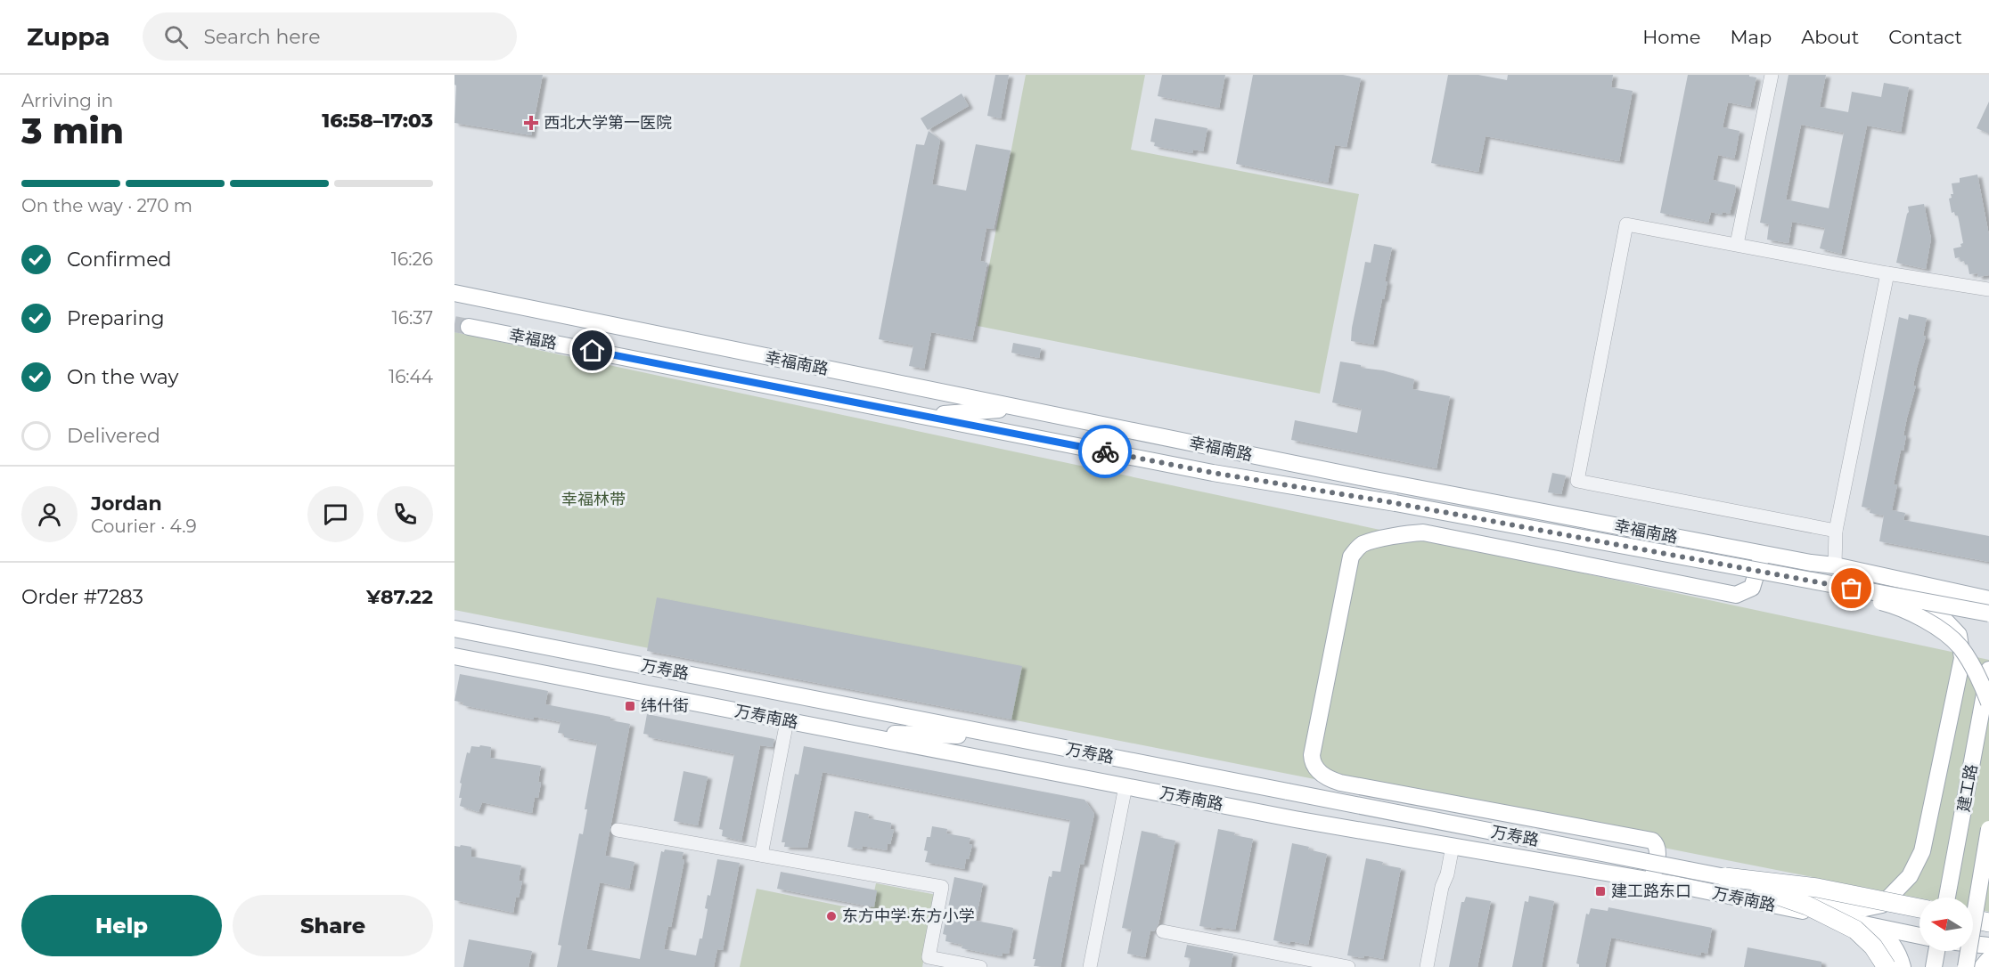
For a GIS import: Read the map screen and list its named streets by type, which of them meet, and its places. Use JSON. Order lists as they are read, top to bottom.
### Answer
{
  "streets": {
    "main road": [
      "幸福路",
      "幸福南路",
      "万寿路",
      "万寿南路",
      "建工路"
    ]
  },
  "parks": ["幸福林带"],
  "places": {
    "health": ["西北大学第一医院"],
    "transit": ["纬什街", "建工路东口"],
    "other": ["东方中学·东方小学"]
  },
  "north": "left",
  "page": {
    "header": "Zuppa",
    "search": "Search here",
    "nav": [
      "Home",
      "Map",
      "About",
      "Contact"
    ],
    "heading": ["3 min", "Arriving in", "16:58–17:03"],
    "panel": [
      "Jordan",
      "Courier · 4.9",
      "Order #7283",
      "¥87.22"
    ],
    "bar": "On the way · 270 m",
    "list": [
      ["Confirmed", "16:26"],
      ["Preparing", "16:37"],
      ["On the way", "16:44"],
      "Delivered"
    ],
    "buttons": ["Help", "Share"]
  }
}
